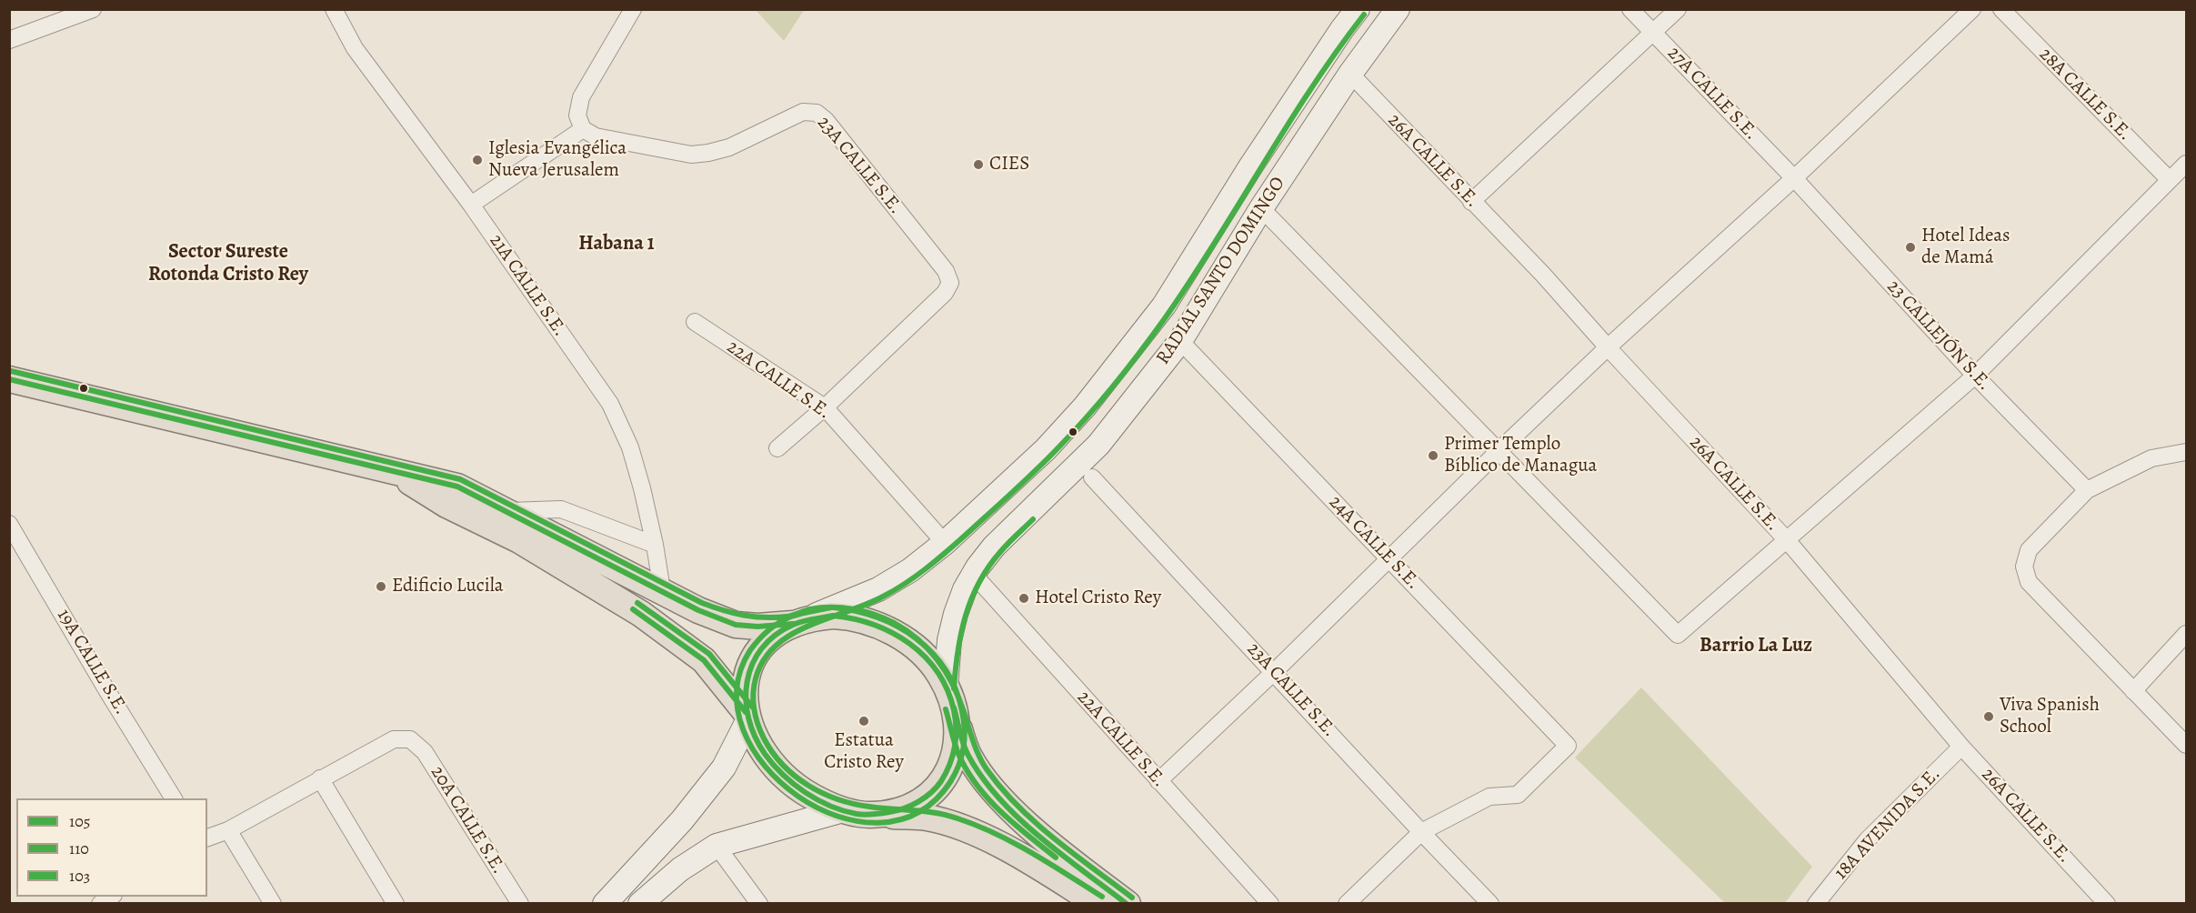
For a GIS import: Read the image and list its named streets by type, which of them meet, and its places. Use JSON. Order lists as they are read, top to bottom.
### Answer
{
  "streets": {
    "main road": ["RADIAL SANTO DOMINGO"],
    "street": [
      "27A CALLE S.E.",
      "28A CALLE S.E.",
      "26A CALLE S.E.",
      "23A CALLE S.E.",
      "21A CALLE S.E.",
      "23 CALLEJÓN S.E.",
      "22A CALLE S.E.",
      "24A CALLE S.E.",
      "19A CALLE S.E.",
      "20A CALLE S.E.",
      "18A AVENIDA S.E."
    ]
  },
  "crossings": [
    ["27A CALLE S.E.", "23 CALLEJÓN S.E."],
    ["26A CALLE S.E.", "RADIAL SANTO DOMINGO"],
    ["26A CALLE S.E.", "18A AVENIDA S.E."],
    ["23A CALLE S.E.", "22A CALLE S.E."],
    ["23A CALLE S.E.", "24A CALLE S.E."],
    ["RADIAL SANTO DOMINGO", "22A CALLE S.E."],
    ["RADIAL SANTO DOMINGO", "24A CALLE S.E."]
  ],
  "districts": ["Habana 1", "Sector Sureste Rotonda Cristo Rey", "Barrio La Luz"],
  "places": [
    "Iglesia Evangélica Nueva Jerusalem",
    "CIES",
    "Hotel Ideas de Mamá",
    "Primer Templo Bíblico de Managua",
    "Edificio Lucila",
    "Hotel Cristo Rey",
    "Viva Spanish School",
    "Estatua Cristo Rey"
  ],
  "lines": ["transit line 110", "transit line 103", "transit line 105"],
  "legend": ["105", "110", "103"]
}
